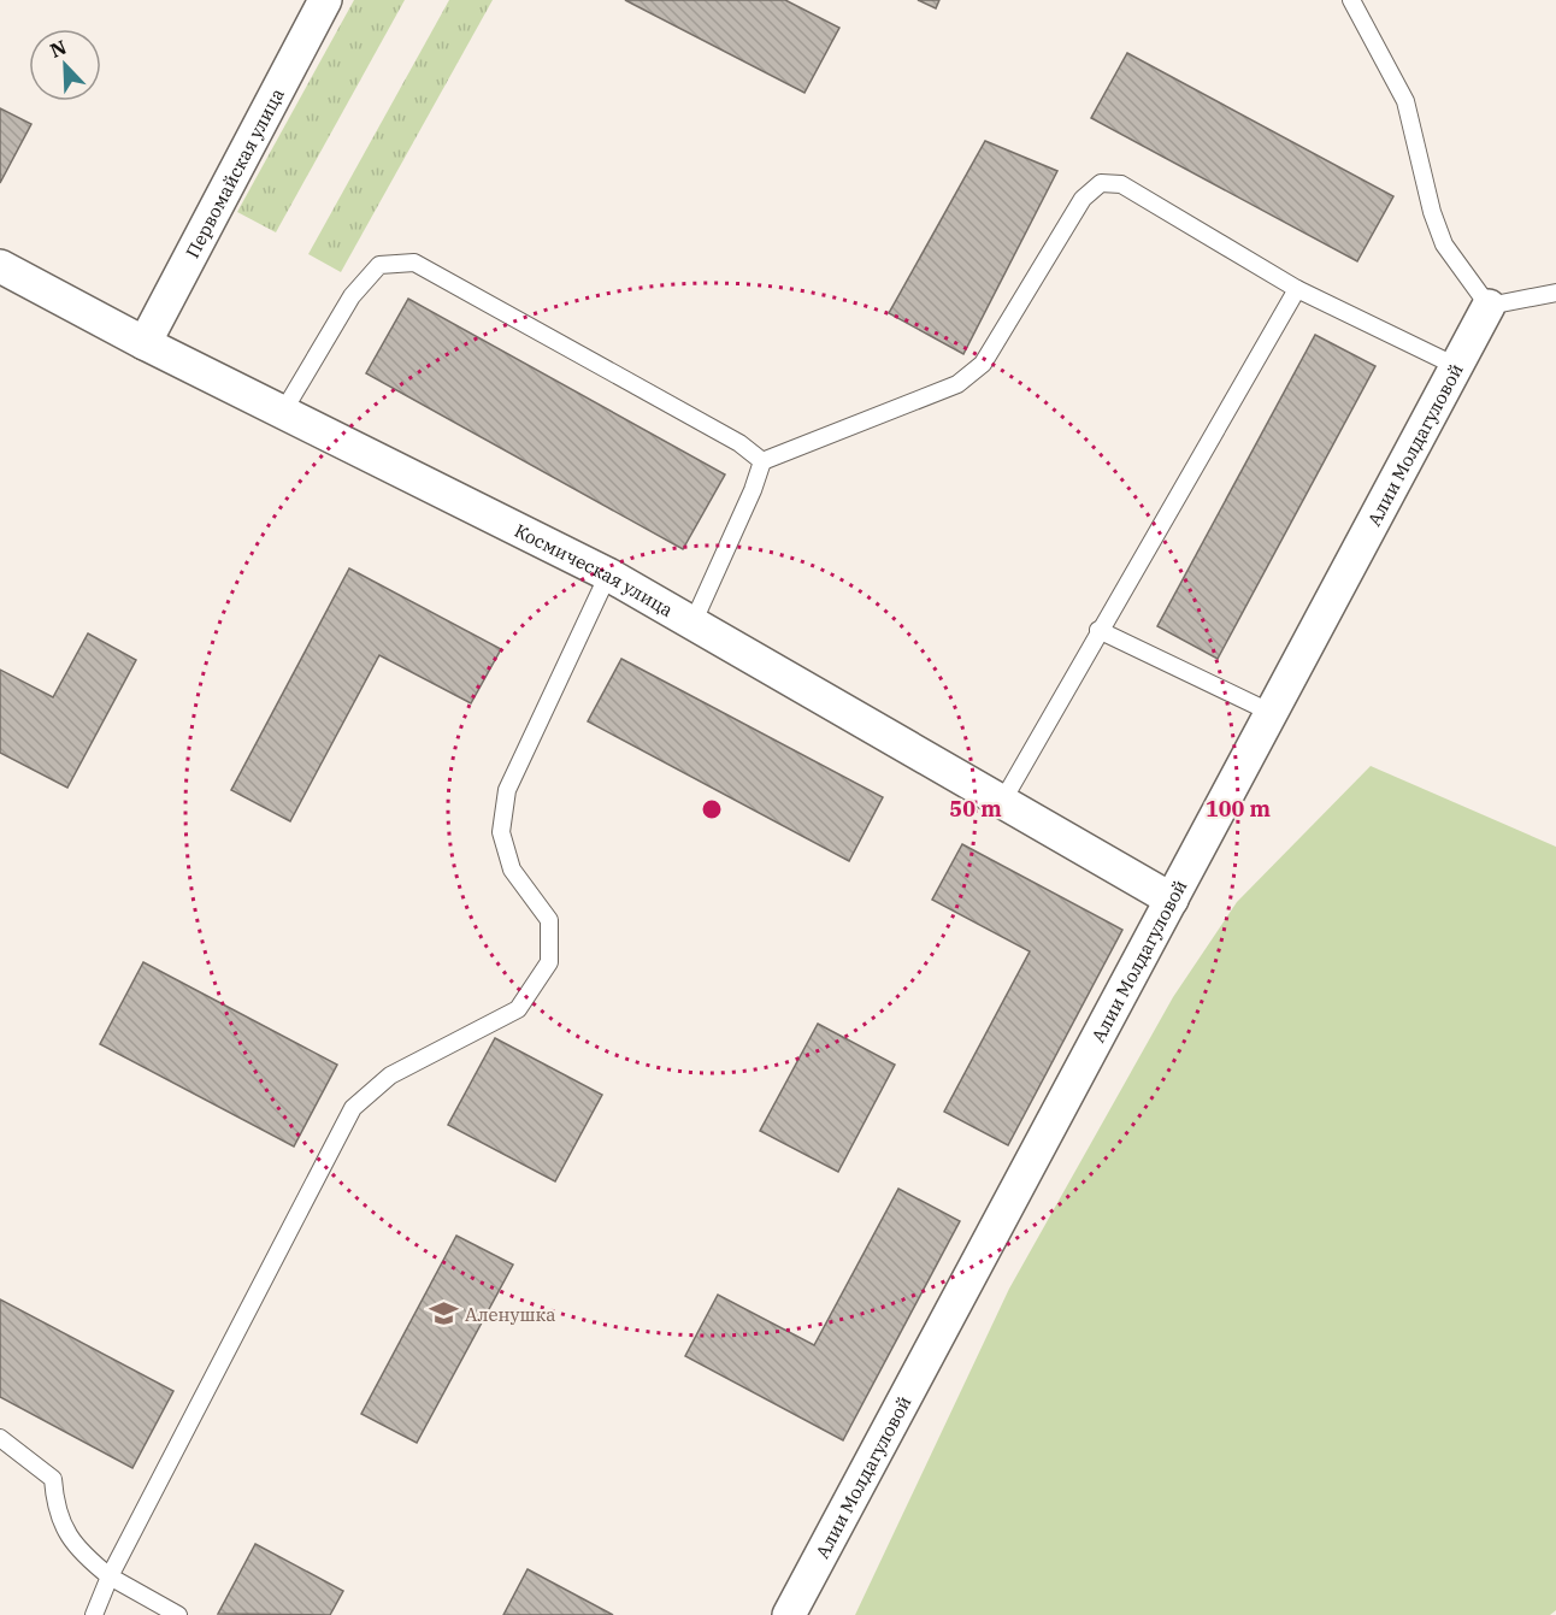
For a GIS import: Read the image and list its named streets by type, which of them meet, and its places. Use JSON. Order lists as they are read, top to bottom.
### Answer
{
  "streets": {
    "street": ["Первомайская улица", "Алии Молдагуловой", "Космическая улица"]
  },
  "crossings": [
    ["Первомайская улица", "Космическая улица"],
    ["Алии Молдагуловой", "Космическая улица"]
  ],
  "places": {
    "school or university": ["Аленушка"]
  },
  "north": "top left",
  "rings": ["50 m", "100 m"]
}
